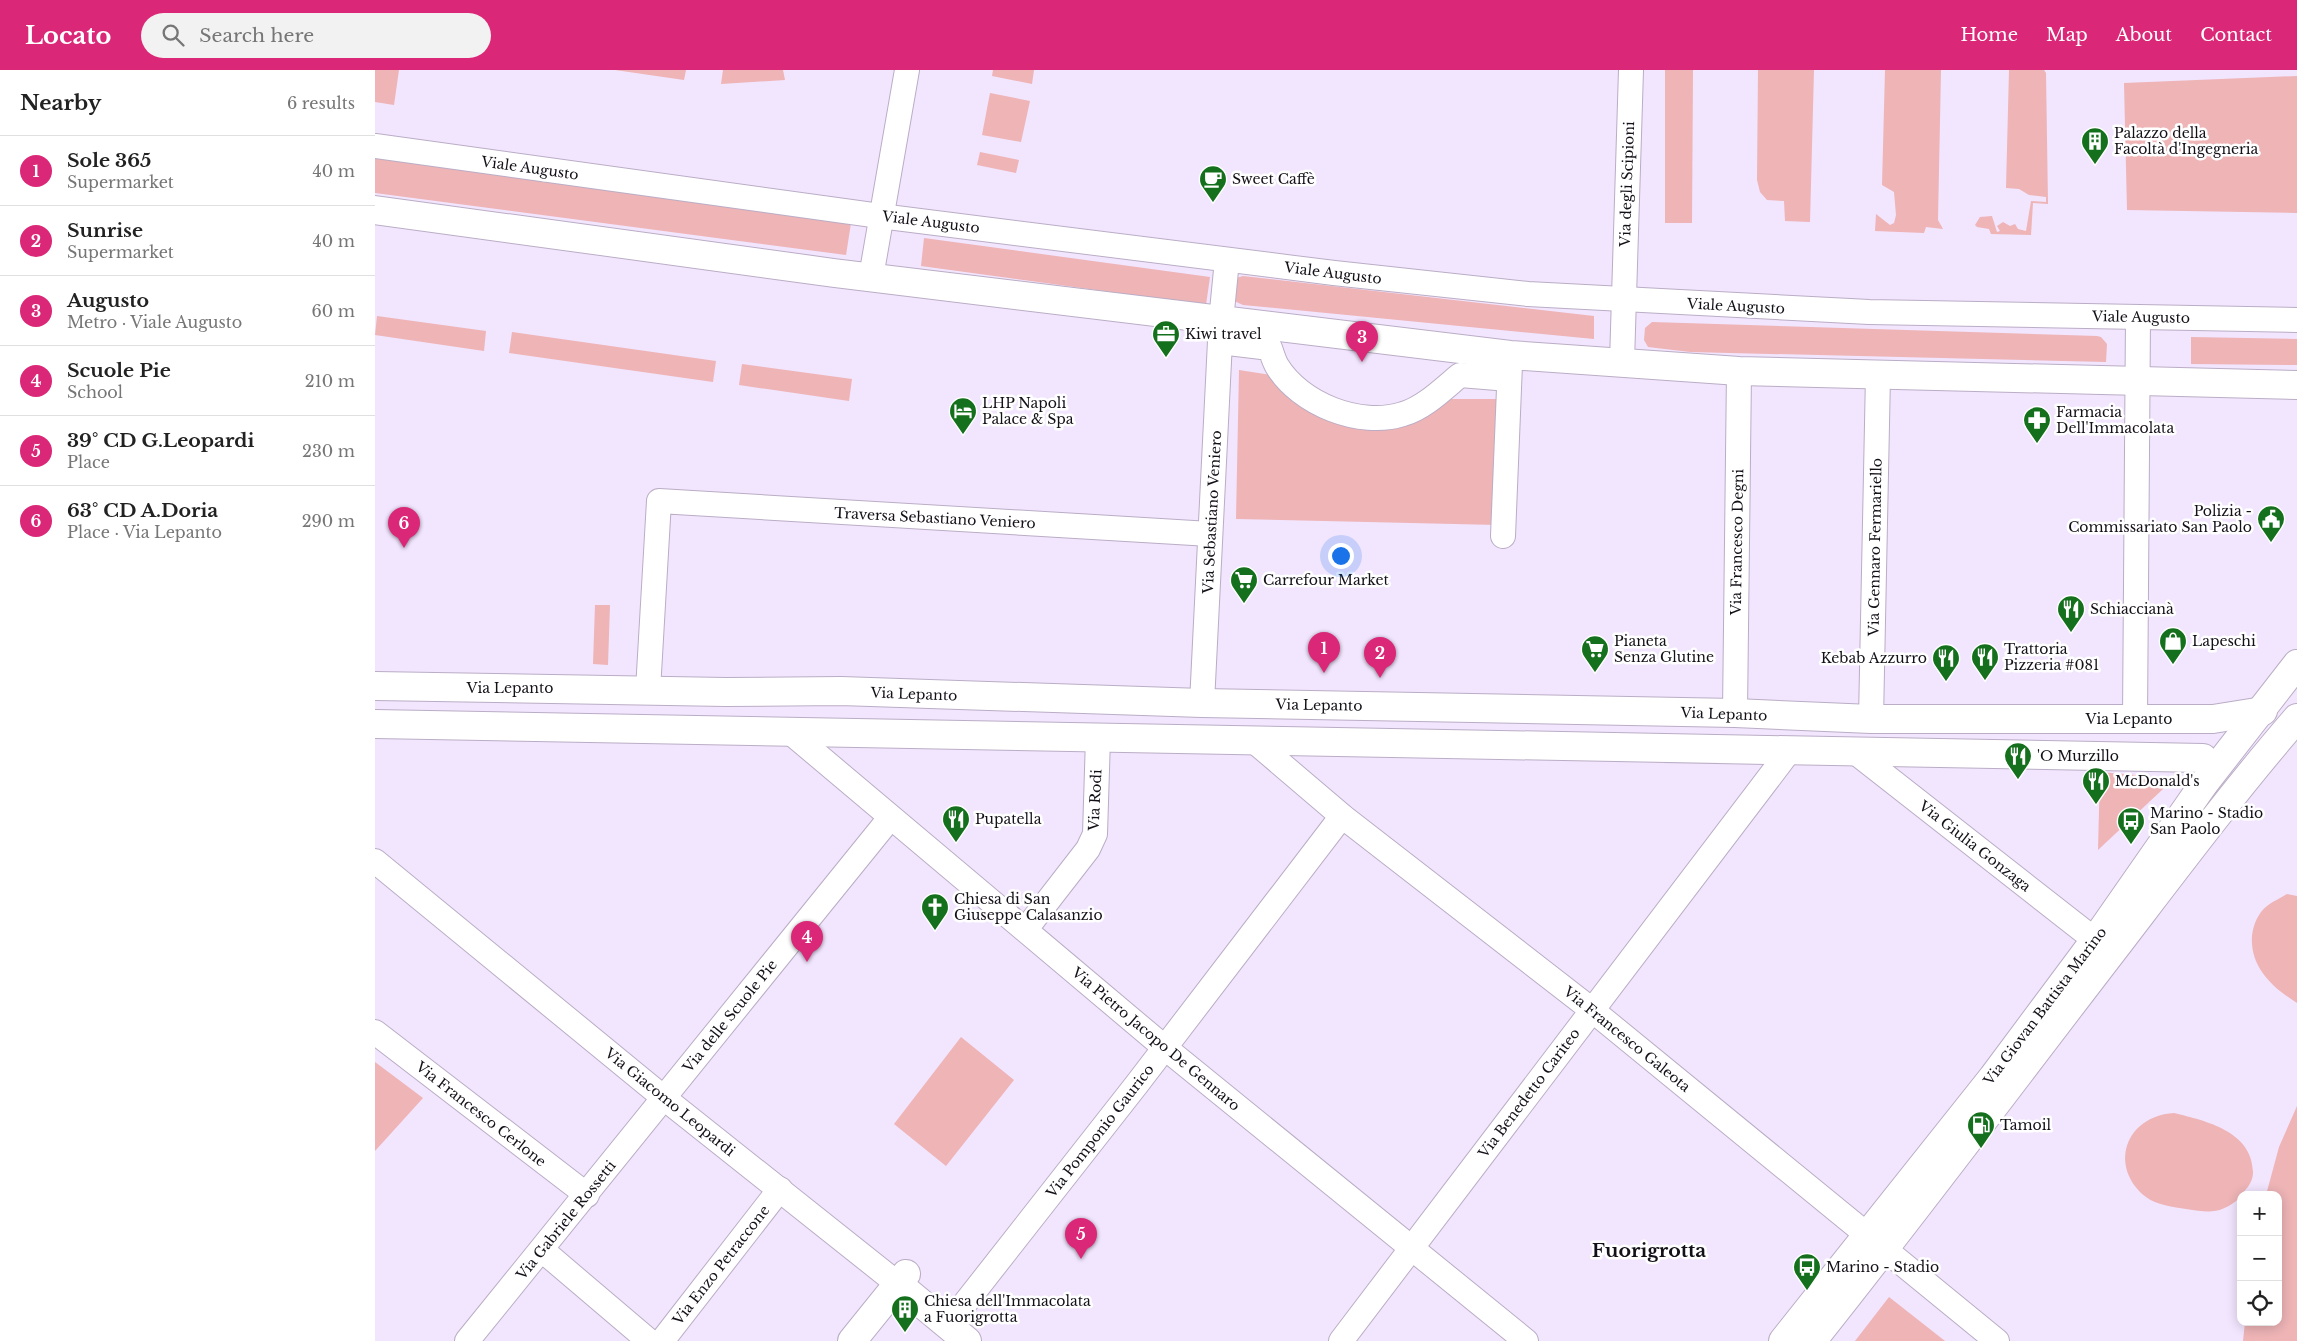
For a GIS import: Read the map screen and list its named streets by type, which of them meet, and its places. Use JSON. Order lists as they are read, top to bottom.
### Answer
{
  "streets": {
    "street": [
      "Viale Augusto",
      "Via degli Scipioni",
      "Via Sebastiano Veniero",
      "Traversa Sebastiano Veniero",
      "Via Francesco Degni",
      "Via Gennaro Fermariello",
      "Via Lepanto",
      "Via Rodi",
      "Via Giulia Gonzaga",
      "Via Giovan Battista Marino",
      "Via delle Scuole Pie",
      "Via Pietro Jacopo De Gennaro",
      "Via Francesco Galeota",
      "Via Benedetto Cariteo",
      "Via Giacomo Leopardi",
      "Via Francesco Cerlone",
      "Via Pomponio Gaurico",
      "Via Gabriele Rossetti",
      "Via Enzo Petraccone"
    ]
  },
  "crossings": [
    ["Viale Augusto", "Via degli Scipioni"],
    ["Viale Augusto", "Via Sebastiano Veniero"],
    ["Via Sebastiano Veniero", "Traversa Sebastiano Veniero"],
    ["Via Sebastiano Veniero", "Via Lepanto"],
    ["Traversa Sebastiano Veniero", "Via Lepanto"],
    ["Via Francesco Degni", "Via Lepanto"],
    ["Via Gennaro Fermariello", "Via Lepanto"],
    ["Via Lepanto", "Via Giovan Battista Marino"],
    ["Via Rodi", "Via Pietro Jacopo De Gennaro"],
    ["Via Giulia Gonzaga", "Via Giovan Battista Marino"],
    ["Via Giovan Battista Marino", "Via Francesco Galeota"],
    ["Via delle Scuole Pie", "Via Pietro Jacopo De Gennaro"],
    ["Via delle Scuole Pie", "Via Giacomo Leopardi"],
    ["Via delle Scuole Pie", "Via Gabriele Rossetti"],
    ["Via Pietro Jacopo De Gennaro", "Via Benedetto Cariteo"],
    ["Via Pietro Jacopo De Gennaro", "Via Pomponio Gaurico"],
    ["Via Francesco Galeota", "Via Benedetto Cariteo"],
    ["Via Francesco Galeota", "Via Pomponio Gaurico"],
    ["Via Giacomo Leopardi", "Via Pomponio Gaurico"],
    ["Via Giacomo Leopardi", "Via Gabriele Rossetti"],
    ["Via Giacomo Leopardi", "Via Enzo Petraccone"],
    ["Via Francesco Cerlone", "Via Gabriele Rossetti"]
  ],
  "districts": ["Fuorigrotta"],
  "places": {
    "building": ["Palazzo della Facoltà d'Ingegneria", "Chiesa dell'Immacolata a Fuorigrotta"],
    "cafe": ["Sweet Caffè"],
    "office": ["Kiwi travel"],
    "hotel": ["LHP Napoli Palace & Spa"],
    "pharmacy": ["Farmacia Dell'Immacolata"],
    "public building": ["Polizia - Commissariato San Paolo"],
    "supermarket": ["Carrefour Market", "Pianeta Senza Glutine"],
    "restaurant": [
      "Schiaccianà",
      "Trattoria Pizzeria #081",
      "Kebab Azzurro",
      "'O Murzillo",
      "McDonald's",
      "Pupatella"
    ],
    "shop": ["Lapeschi"],
    "bus stop": ["Marino - Stadio San Paolo", "Marino - Stadio"],
    "church": ["Chiesa di San Giuseppe Calasanzio"],
    "fuel station": ["Tamoil"]
  },
  "page": {
    "header": "Locato",
    "search": "Search here",
    "nav": [
      "Home",
      "Map",
      "About",
      "Contact"
    ],
    "heading": ["Nearby", "6 results"],
    "list": [
      {
        "mark": "1",
        "name": "Sole 365",
        "note": "Supermarket",
        "value": "40 m"
      },
      {
        "mark": "2",
        "name": "Sunrise",
        "note": "Supermarket",
        "value": "40 m"
      },
      {
        "mark": "3",
        "name": "Augusto",
        "note": "Metro · Viale Augusto",
        "value": "60 m"
      },
      {
        "mark": "4",
        "name": "Scuole Pie",
        "note": "School",
        "value": "210 m"
      },
      {
        "mark": "5",
        "name": "39° CD G.Leopardi",
        "note": "Place",
        "value": "230 m"
      },
      {
        "mark": "6",
        "name": "63° CD A.Doria",
        "note": "Place · Via Lepanto",
        "value": "290 m"
      }
    ],
    "pins": [
      "3",
      "6",
      "1",
      "2",
      "4",
      "5"
    ],
    "map_buttons": ["+", "−"]
  }
}
